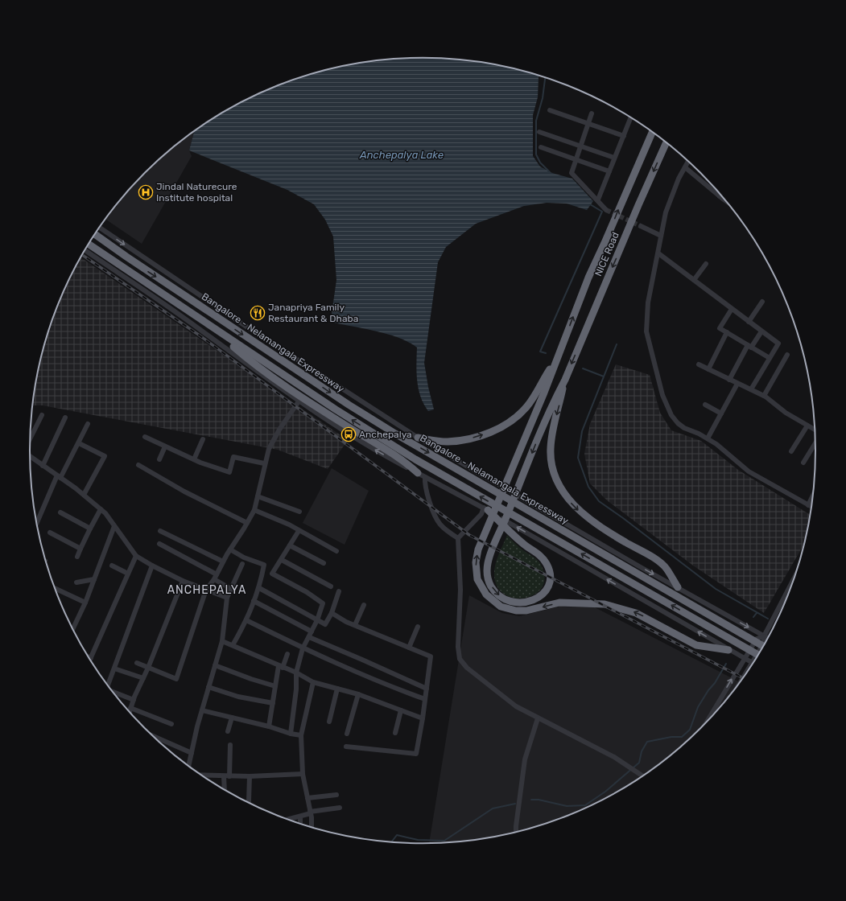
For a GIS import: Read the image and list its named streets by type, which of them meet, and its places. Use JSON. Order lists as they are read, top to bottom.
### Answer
{
  "streets": {
    "highway": ["NICE Road", "Bangalore - Nelamangala Expressway"]
  },
  "districts": ["ANCHEPALYA"],
  "water": ["Anchepalya Lake"],
  "places": {
    "hospital": ["Jindal Naturecure Institute hospital"],
    "restaurant": ["Janapriya Family Restaurant & Dhaba"],
    "bus stop": ["Anchepalya"]
  }
}
